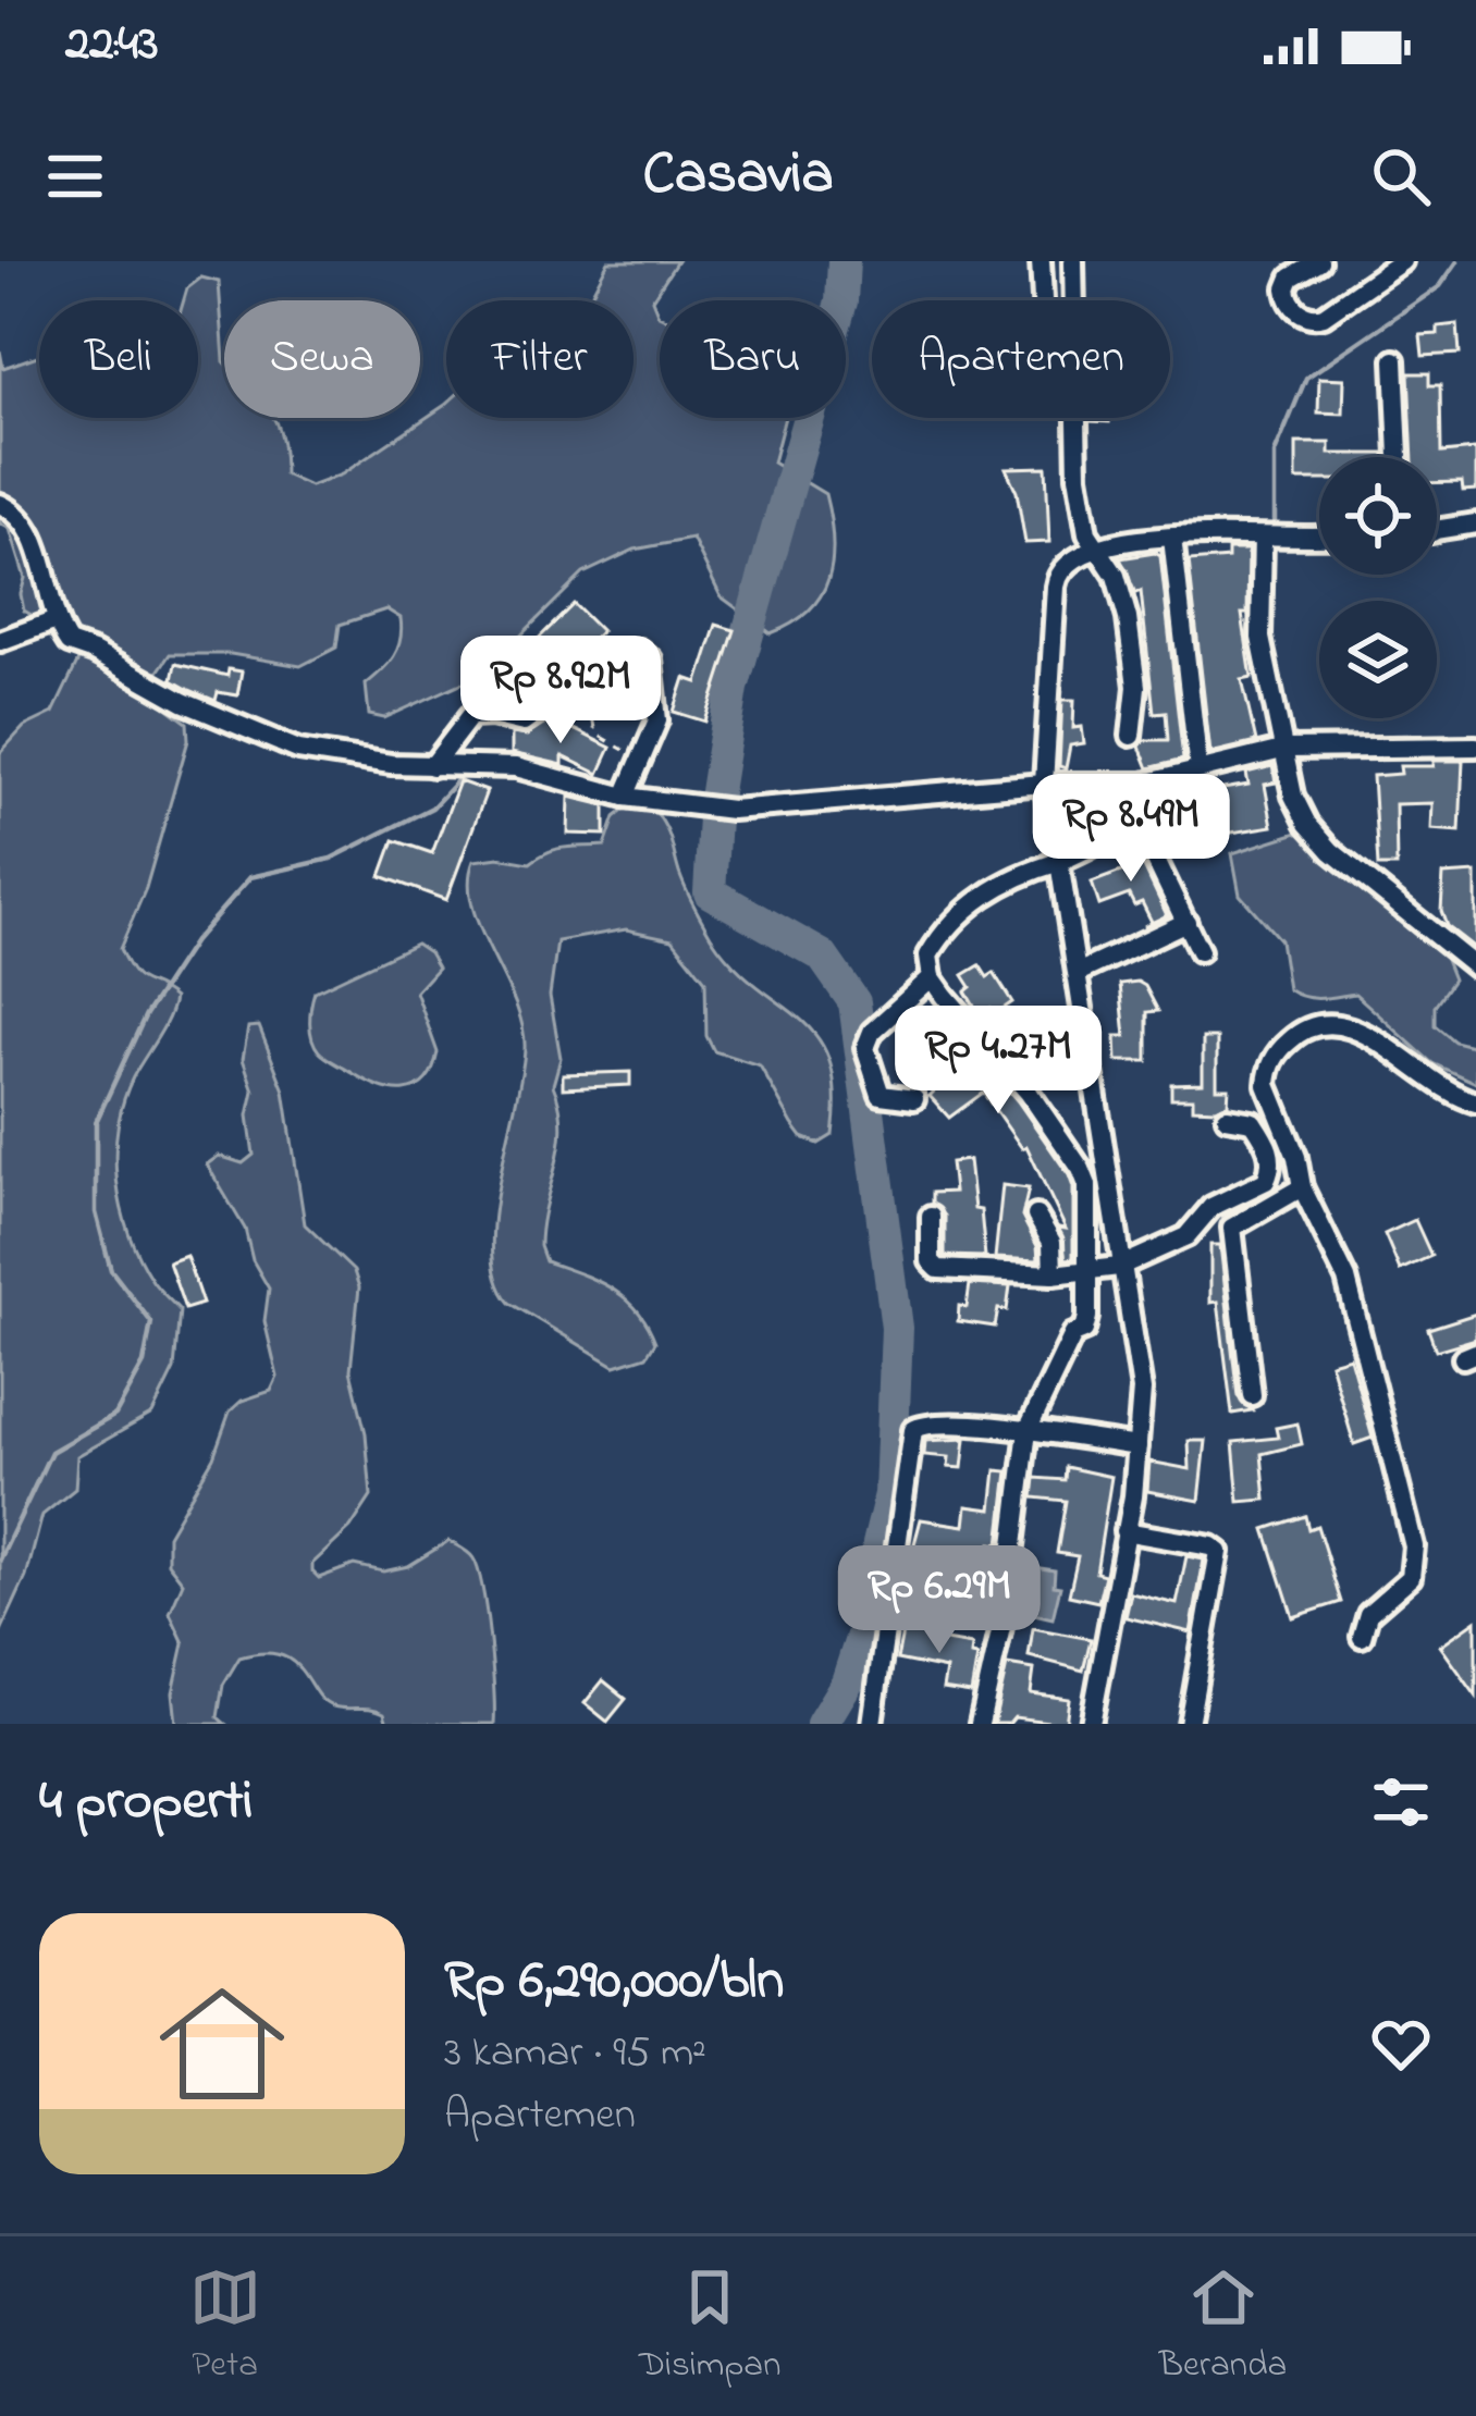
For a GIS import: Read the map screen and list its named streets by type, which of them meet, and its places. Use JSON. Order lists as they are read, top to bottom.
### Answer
{
  "page": {
    "status": "22:43",
    "header": "Casavia",
    "chip": [
      "Beli",
      "Sewa",
      "Filter",
      "Baru",
      "Apartemen"
    ],
    "price": [
      "Rp 8.92M",
      "Rp 8.49M",
      "Rp 4.27M",
      "Rp 6.29M"
    ],
    "heading": "4 properti",
    "list": [
      {
        "name": "Rp 6,290,000/bln",
        "note": "3 kamar · 95 m² · Apartemen"
      }
    ],
    "tabs": ["Peta", "Disimpan", "Beranda"]
  }
}
